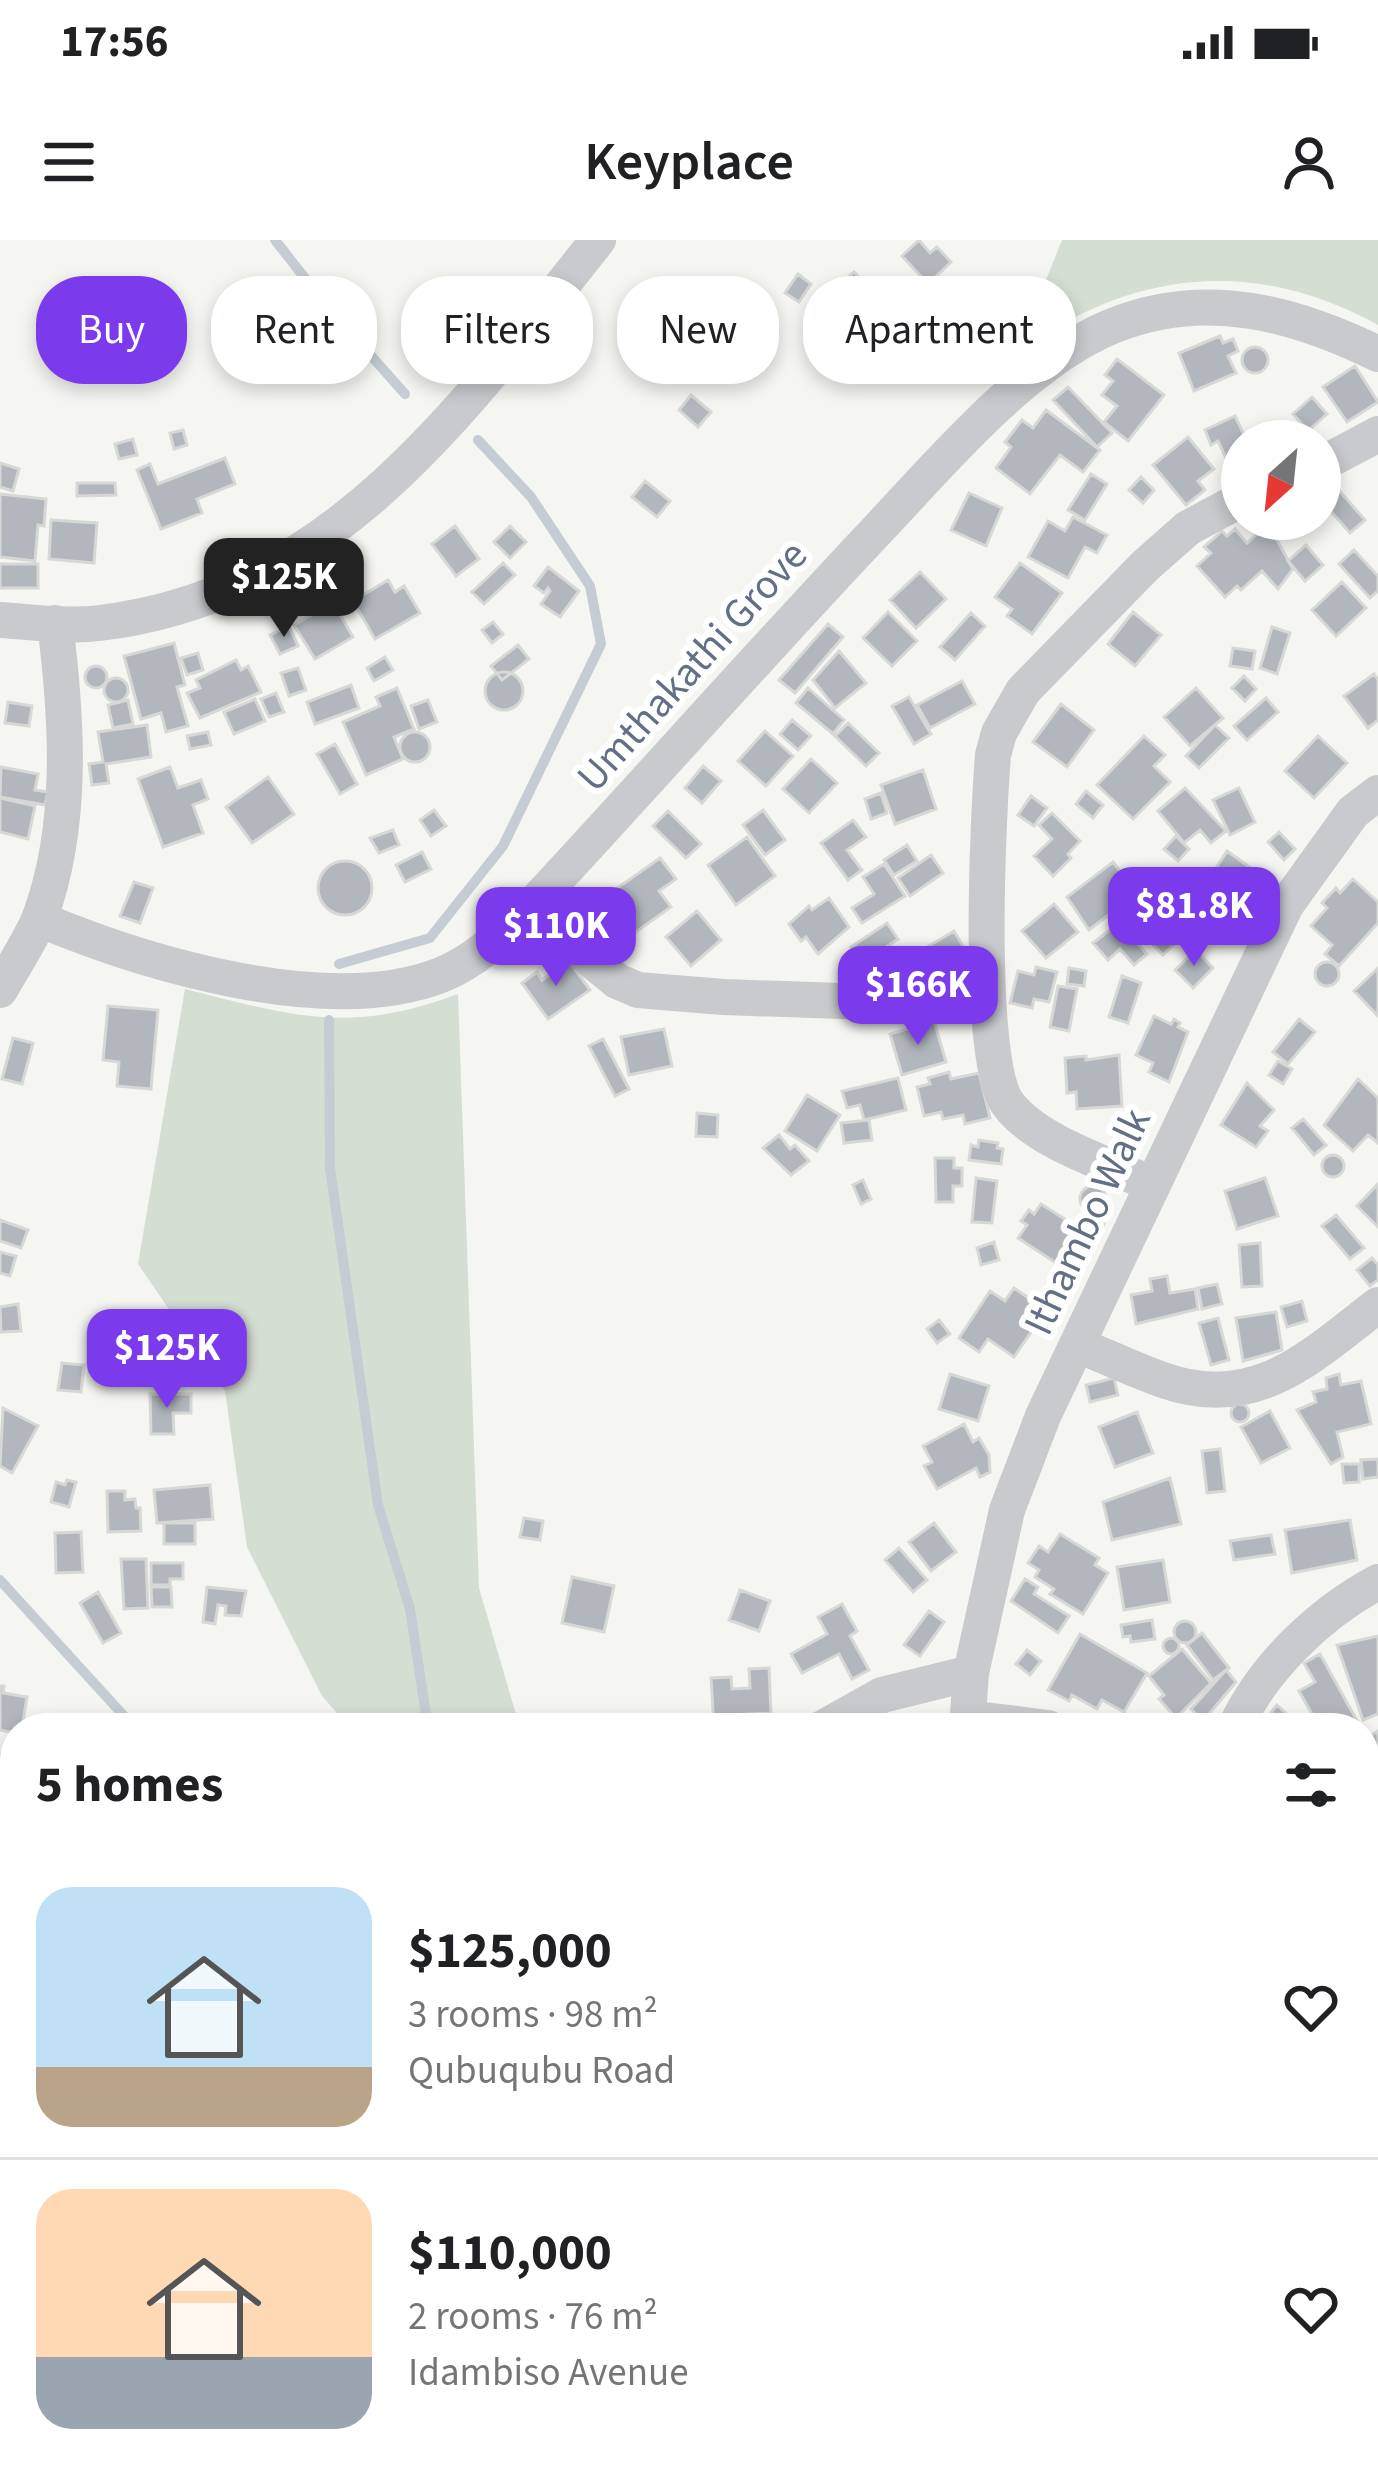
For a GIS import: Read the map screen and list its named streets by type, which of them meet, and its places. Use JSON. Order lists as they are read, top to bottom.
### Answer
{
  "streets": {
    "street": ["Umthakathi Grove", "Ithambo Walk"]
  },
  "north": "bottom left",
  "page": {
    "status": "17:56",
    "header": "Keyplace",
    "chip": [
      "Buy",
      "Rent",
      "Filters",
      "New",
      "Apartment"
    ],
    "price": [
      "$125K",
      "$81.8K",
      "$110K",
      "$166K",
      "$125K"
    ],
    "heading": "5 homes",
    "list": [
      {
        "name": "$125,000",
        "note": "3 rooms · 98 m² · Qubuqubu Road"
      },
      {
        "name": "$110,000",
        "note": "2 rooms · 76 m² · Idambiso Avenue"
      }
    ]
  }
}
